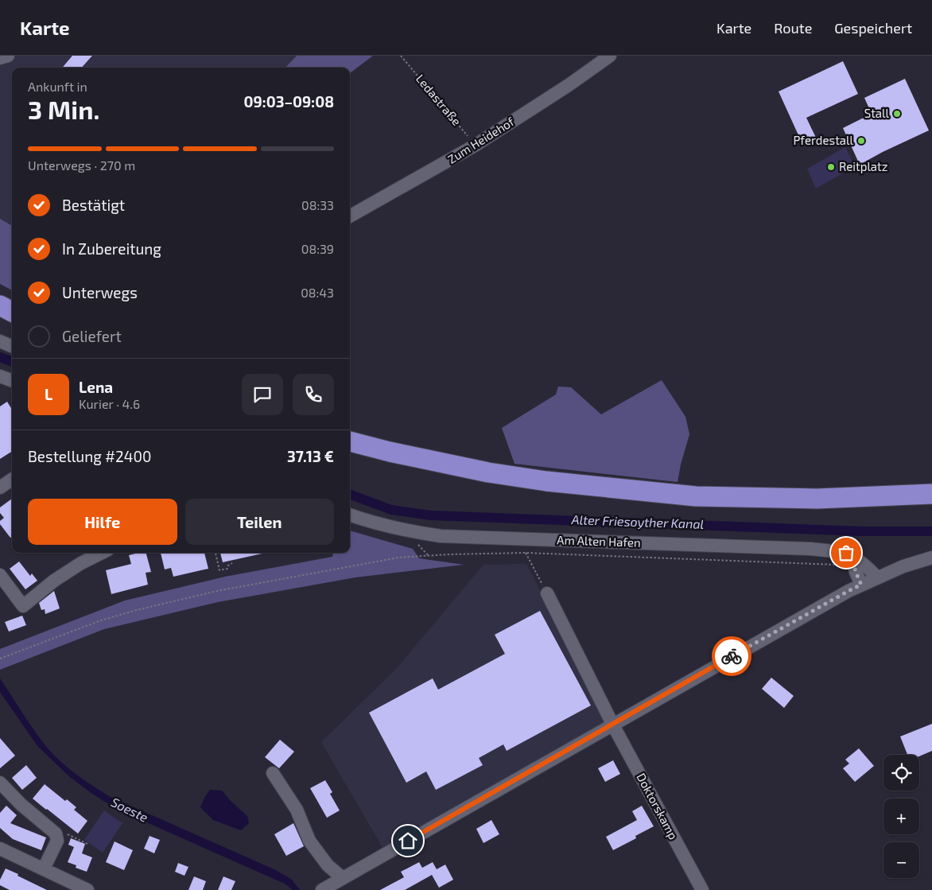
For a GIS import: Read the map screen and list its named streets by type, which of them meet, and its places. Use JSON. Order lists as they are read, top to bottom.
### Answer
{
  "streets": {
    "street": ["Zum Heidehof", "Am Alten Hafen", "Doktorskamp"],
    "path": ["Ledastraße"]
  },
  "crossings": [
    ["Ledastraße", "Zum Heidehof"]
  ],
  "water": ["Alter Friesoyther Kanal", "Soeste"],
  "places": ["Stall", "Pferdestall", "Reitplatz"],
  "page": {
    "header": "Karte",
    "nav": ["Karte", "Route", "Gespeichert"],
    "heading": ["3 Min.", "Ankunft in", "09:03–09:08"],
    "panel": [
      "Lena",
      "Kurier · 4.6",
      "Bestellung #2400",
      "37.13 €"
    ],
    "bar": "Unterwegs · 270 m",
    "list": [
      ["Bestätigt", "08:33"],
      ["In Zubereitung", "08:39"],
      ["Unterwegs", "08:43"],
      "Geliefert"
    ],
    "round": "L",
    "buttons": ["Hilfe", "Teilen"],
    "map_buttons": ["+", "−"]
  }
}
